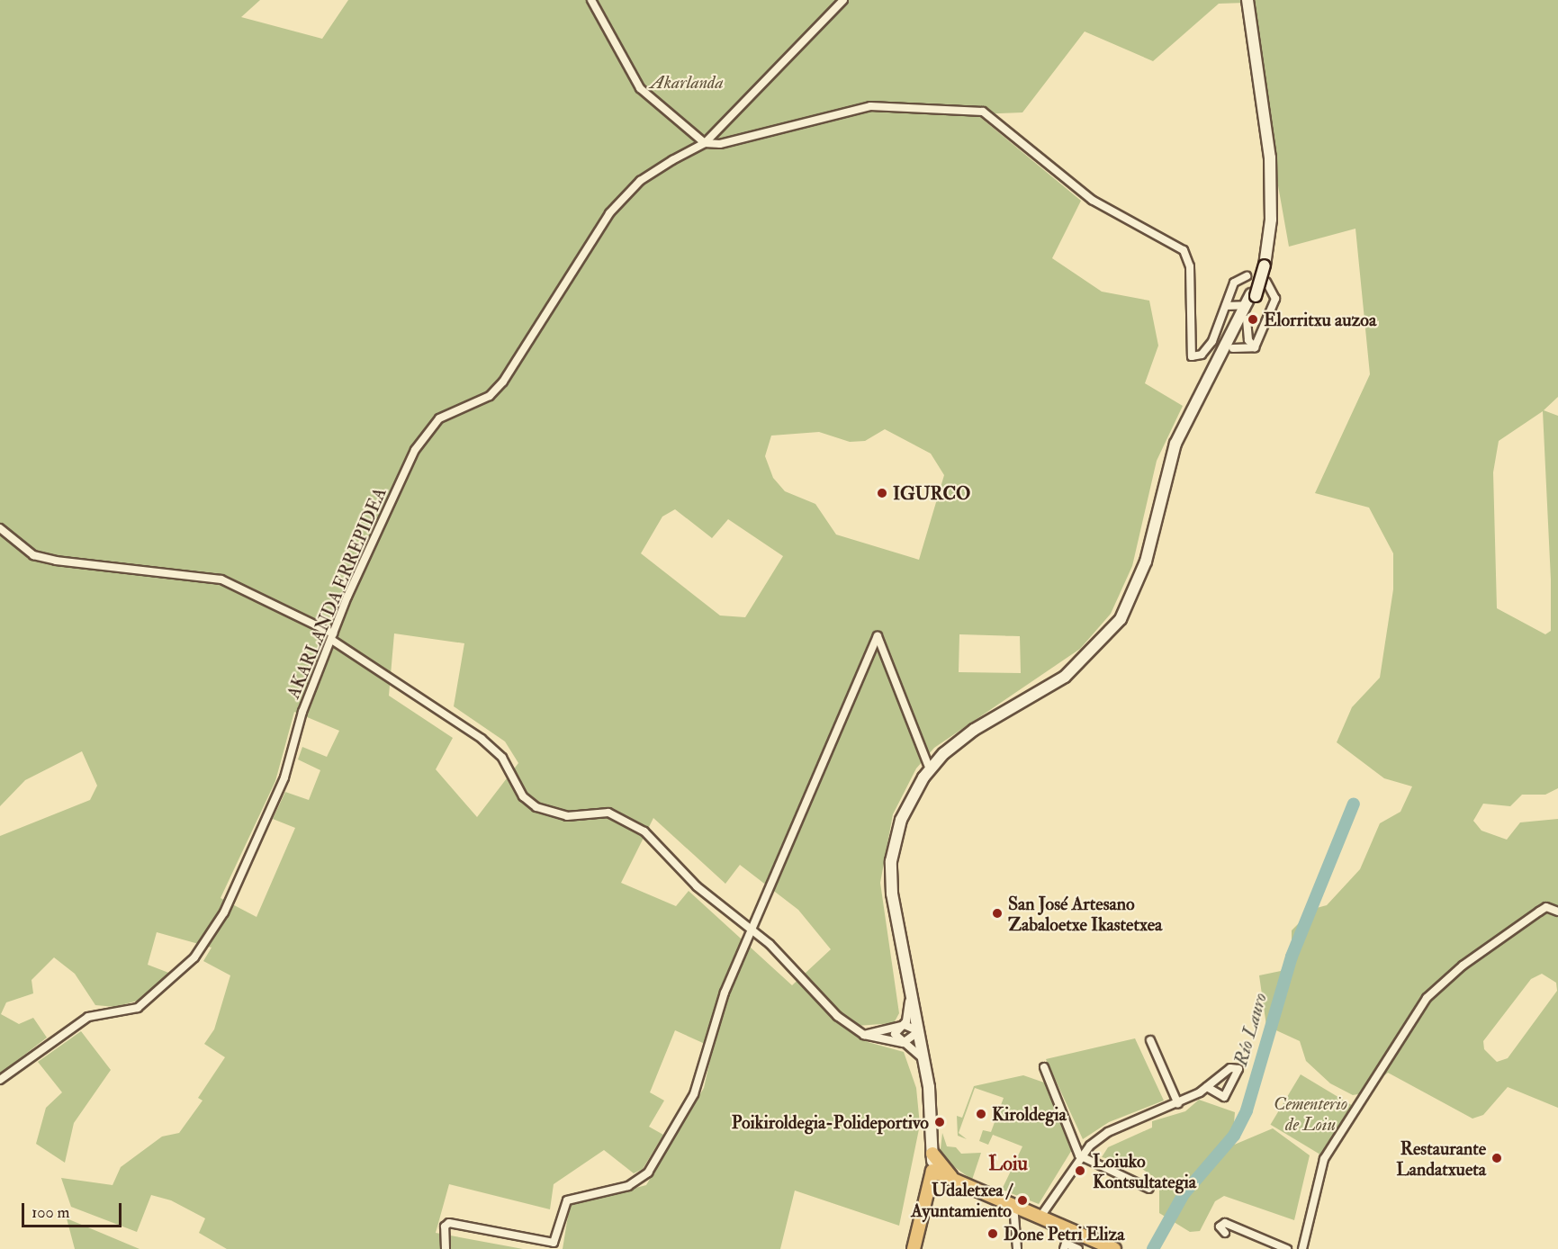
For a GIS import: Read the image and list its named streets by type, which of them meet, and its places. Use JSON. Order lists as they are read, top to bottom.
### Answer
{
  "streets": {
    "street": ["AKARLANDA ERREPIDEA"]
  },
  "districts": ["Loiu"],
  "water": ["Río Lauro"],
  "parks": ["Akarlanda", "Cementerio de Loiu"],
  "places": [
    "Elorritxu auzoa",
    "IGURCO",
    "San José Artesano Zabaloetxe Ikastetxea",
    "Kiroldegia",
    "Poikiroldegia-Polideportivo",
    "Restaurante Landatxueta",
    "Loiuko Kontsultategia",
    "Udaletxea / Ayuntamiento",
    "Done Petri Eliza"
  ],
  "scale_bar": "100 m"
}
